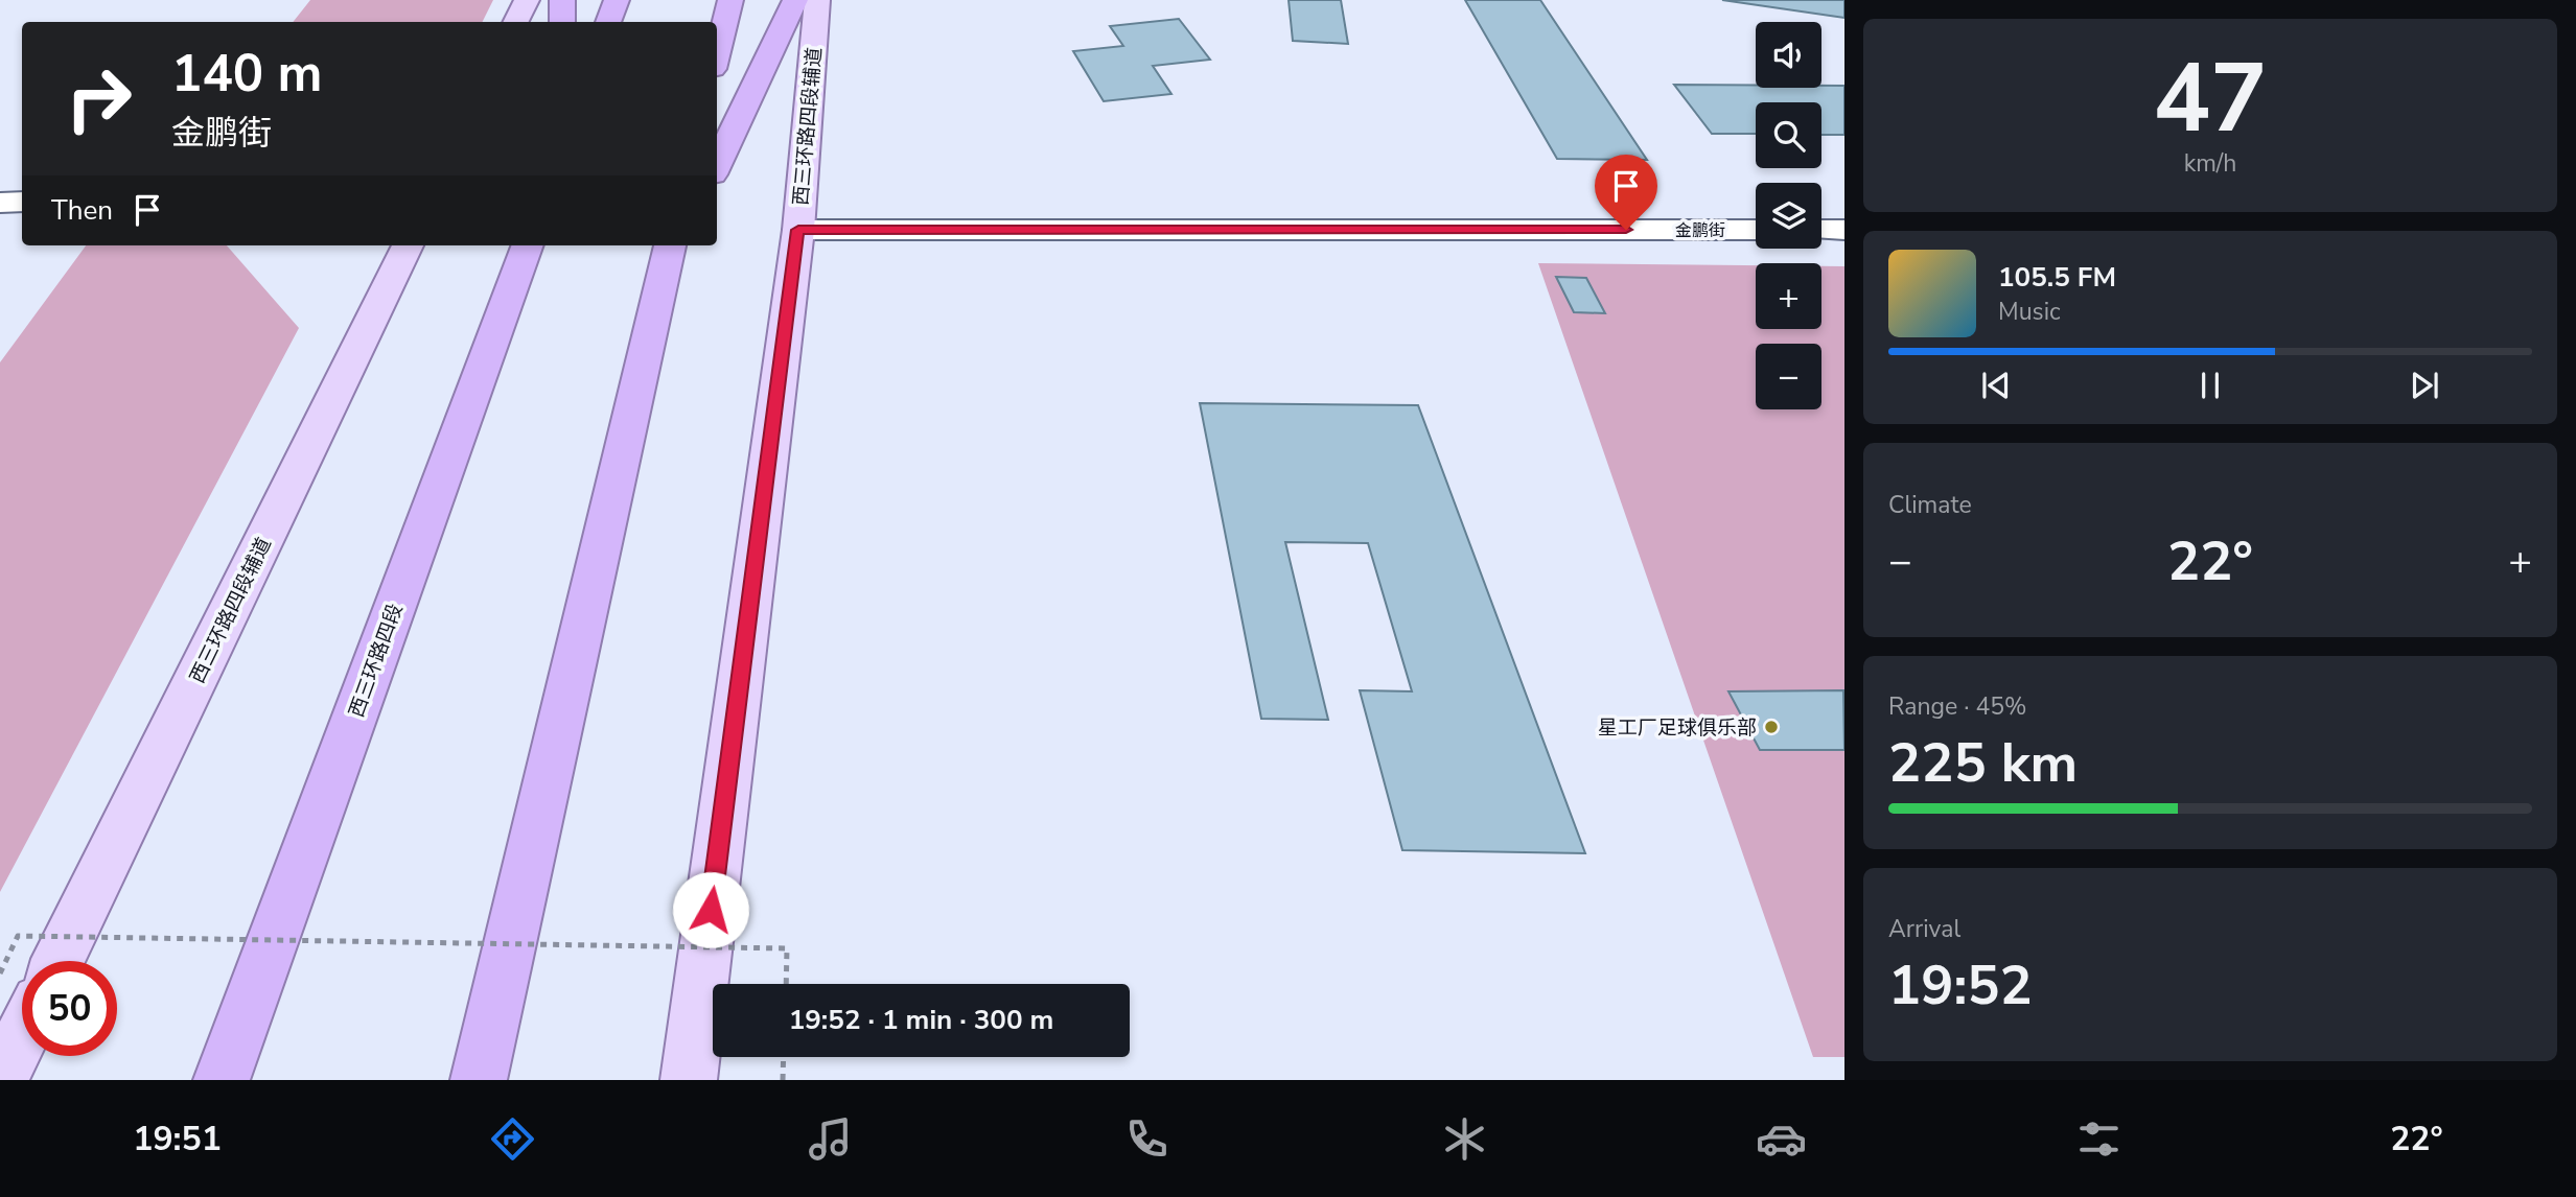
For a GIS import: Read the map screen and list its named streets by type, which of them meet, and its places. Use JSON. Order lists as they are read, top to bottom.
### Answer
{
  "streets": {
    "highway": ["西三环路四段"],
    "main road": ["西三环路四段辅道"],
    "street": ["金鹏街"]
  },
  "crossings": [
    ["西三环路四段辅道", "金鹏街"]
  ],
  "places": ["星工厂足球俱乐部"],
  "page": {
    "tile": [
      ["47", "km/h"],
      "Climate",
      ["Range · 45%", "225 km"],
      ["Arrival", "19:52"]
    ],
    "map_buttons": ["+", "−"],
    "turn": ["140 m", "金鹏街"],
    "then": "Then",
    "song": ["105.5 FM", "Music"],
    "heat": ["−", "22°", "+"],
    "limit": "50",
    "trip": "19:52 · 1 min · 300 m",
    "tabs": ["19:51", "22°"]
  }
}
